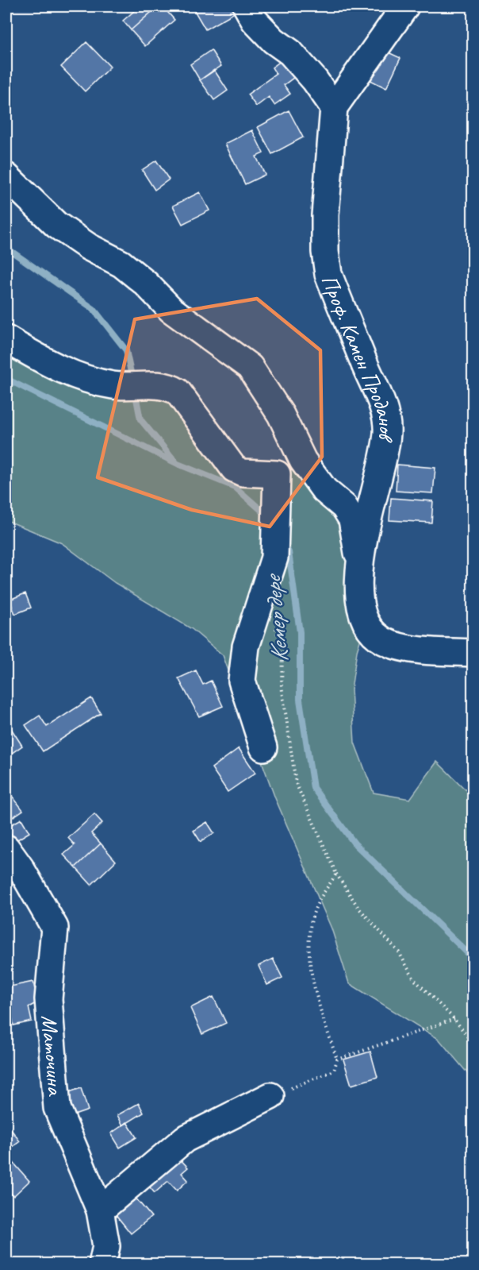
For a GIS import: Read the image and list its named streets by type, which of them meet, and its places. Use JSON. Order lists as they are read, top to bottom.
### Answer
{
  "streets": {
    "street": ["Проф. Камен Проданов", "Маточина"]
  },
  "water": ["Кемер дере"]
}
